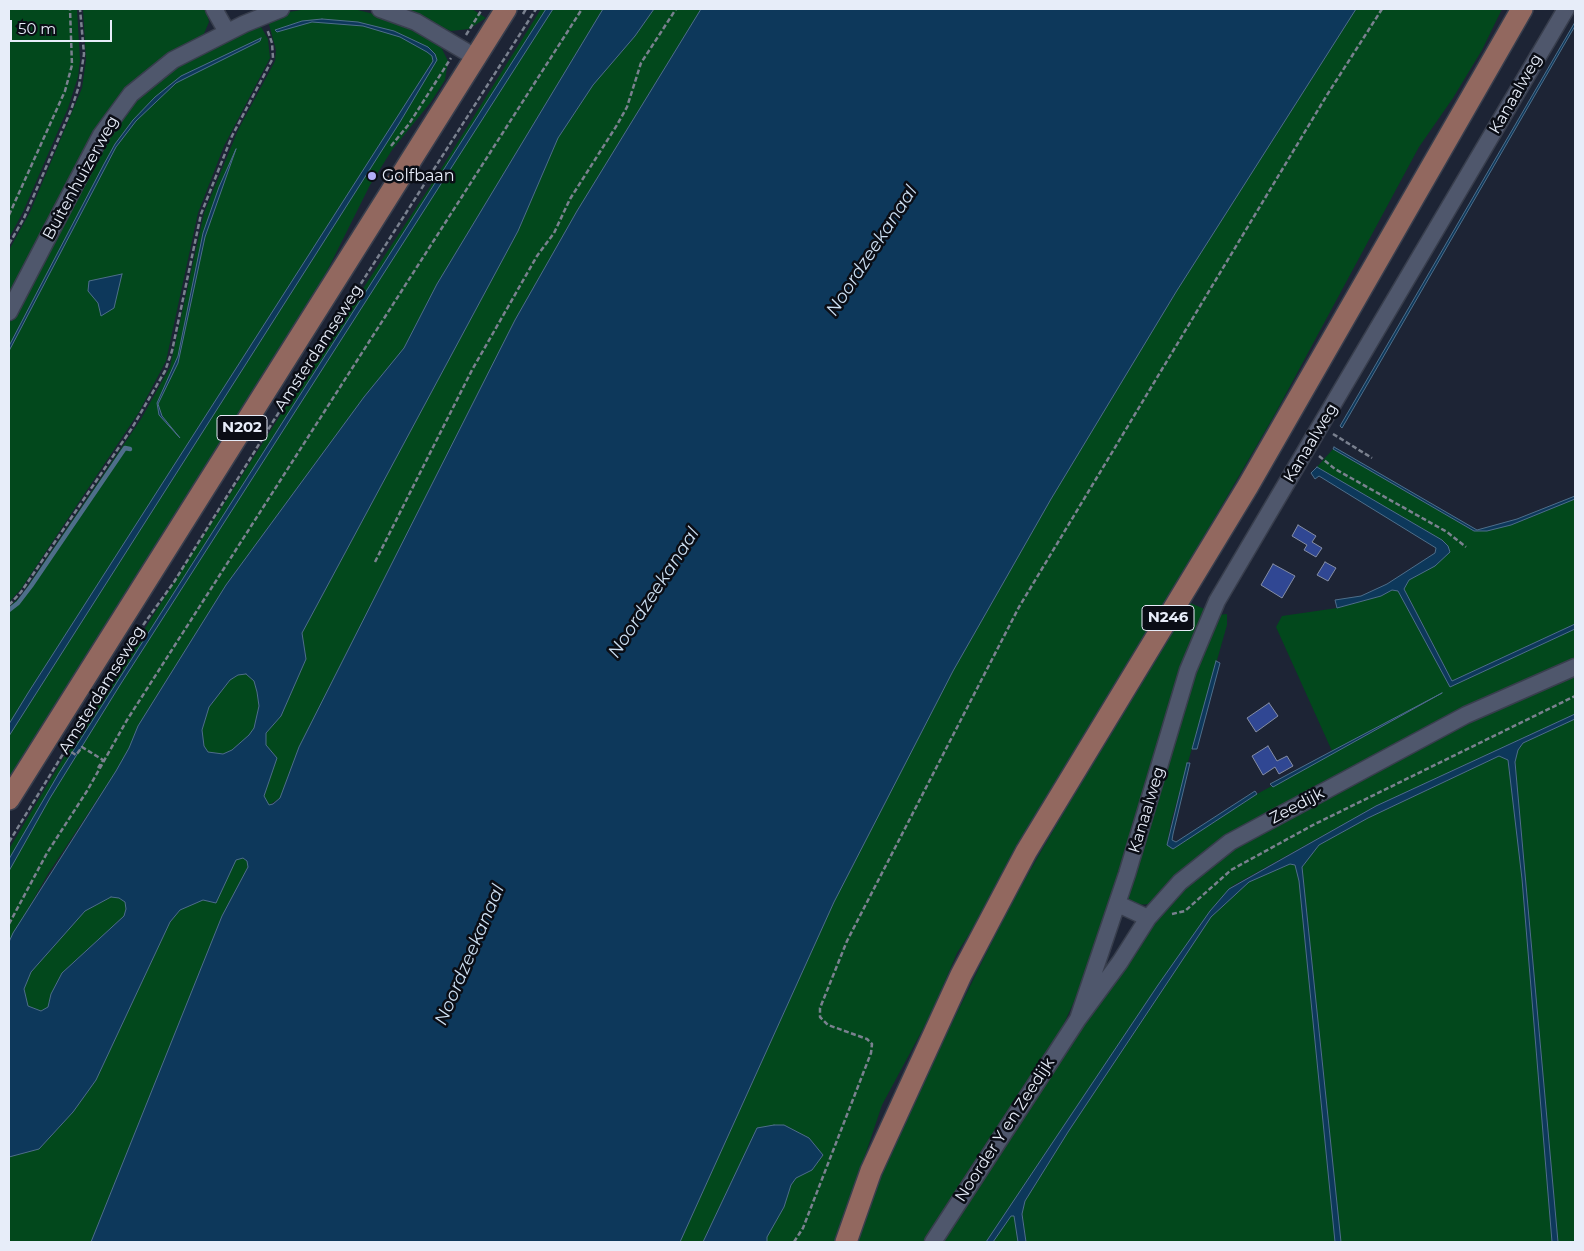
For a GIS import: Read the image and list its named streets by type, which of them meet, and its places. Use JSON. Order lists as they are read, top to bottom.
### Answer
{
  "streets": {
    "main road": ["Amsterdamseweg", "N202", "N246"],
    "street": [
      "Kanaalweg",
      "Buitenhuizerweg",
      "Zeedijk",
      "Noorder Y en Zeedijk"
    ]
  },
  "crossings": [
    ["Kanaalweg", "Zeedijk"],
    ["Kanaalweg", "Noorder Y en Zeedijk"],
    ["Zeedijk", "Noorder Y en Zeedijk"]
  ],
  "water": ["Noordzeekanaal"],
  "places": ["Golfbaan"],
  "scale_bar": "50 m"
}
